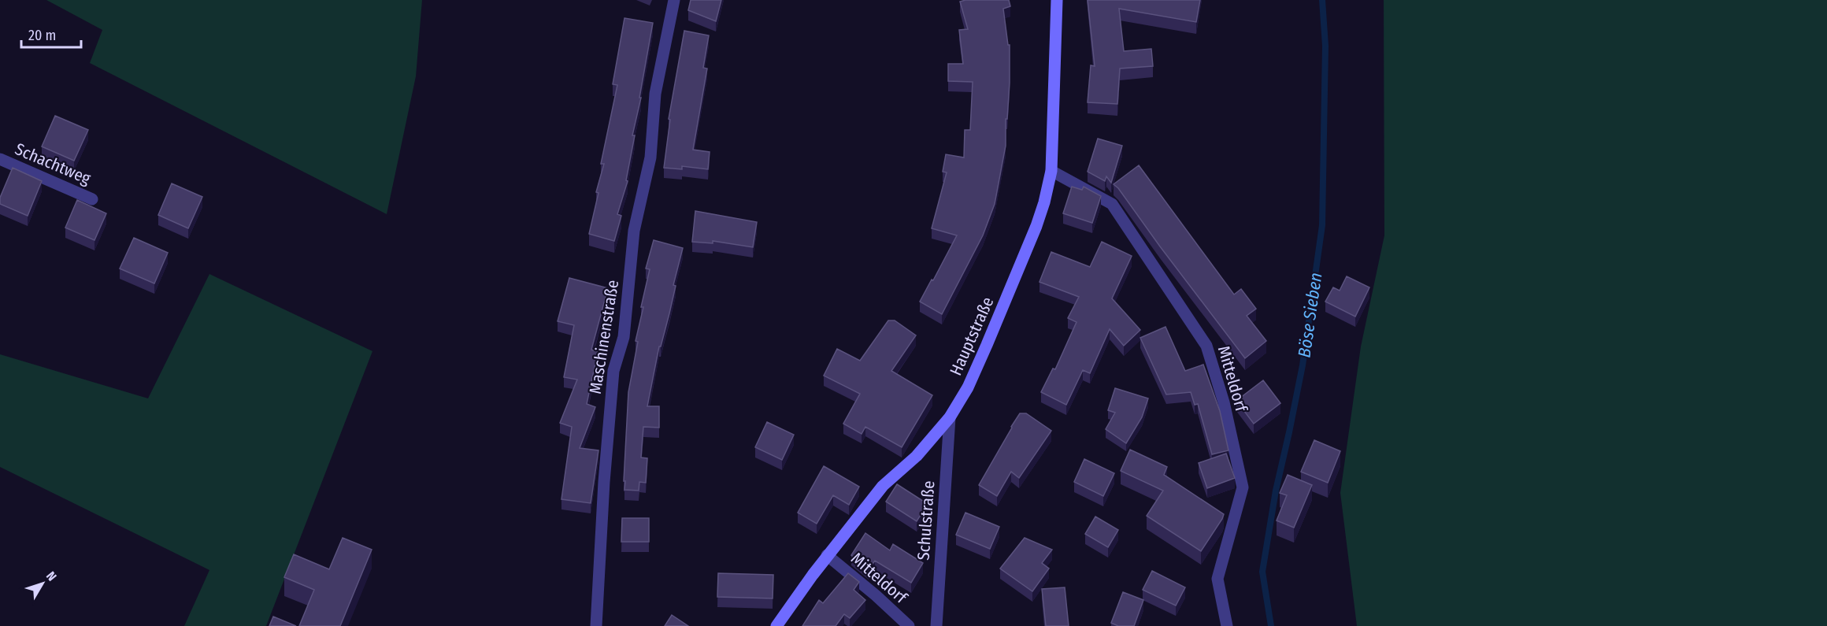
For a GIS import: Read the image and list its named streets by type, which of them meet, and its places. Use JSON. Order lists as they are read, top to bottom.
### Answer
{
  "streets": {
    "main road": ["Hauptstraße"],
    "street": [
      "Schachtweg",
      "Maschinenstraße",
      "Mitteldorf",
      "Schulstraße"
    ]
  },
  "crossings": [
    ["Hauptstraße", "Mitteldorf"],
    ["Hauptstraße", "Schulstraße"]
  ],
  "water": ["Böse Sieben"],
  "scale_bar": "20 m",
  "north": "top right"
}
